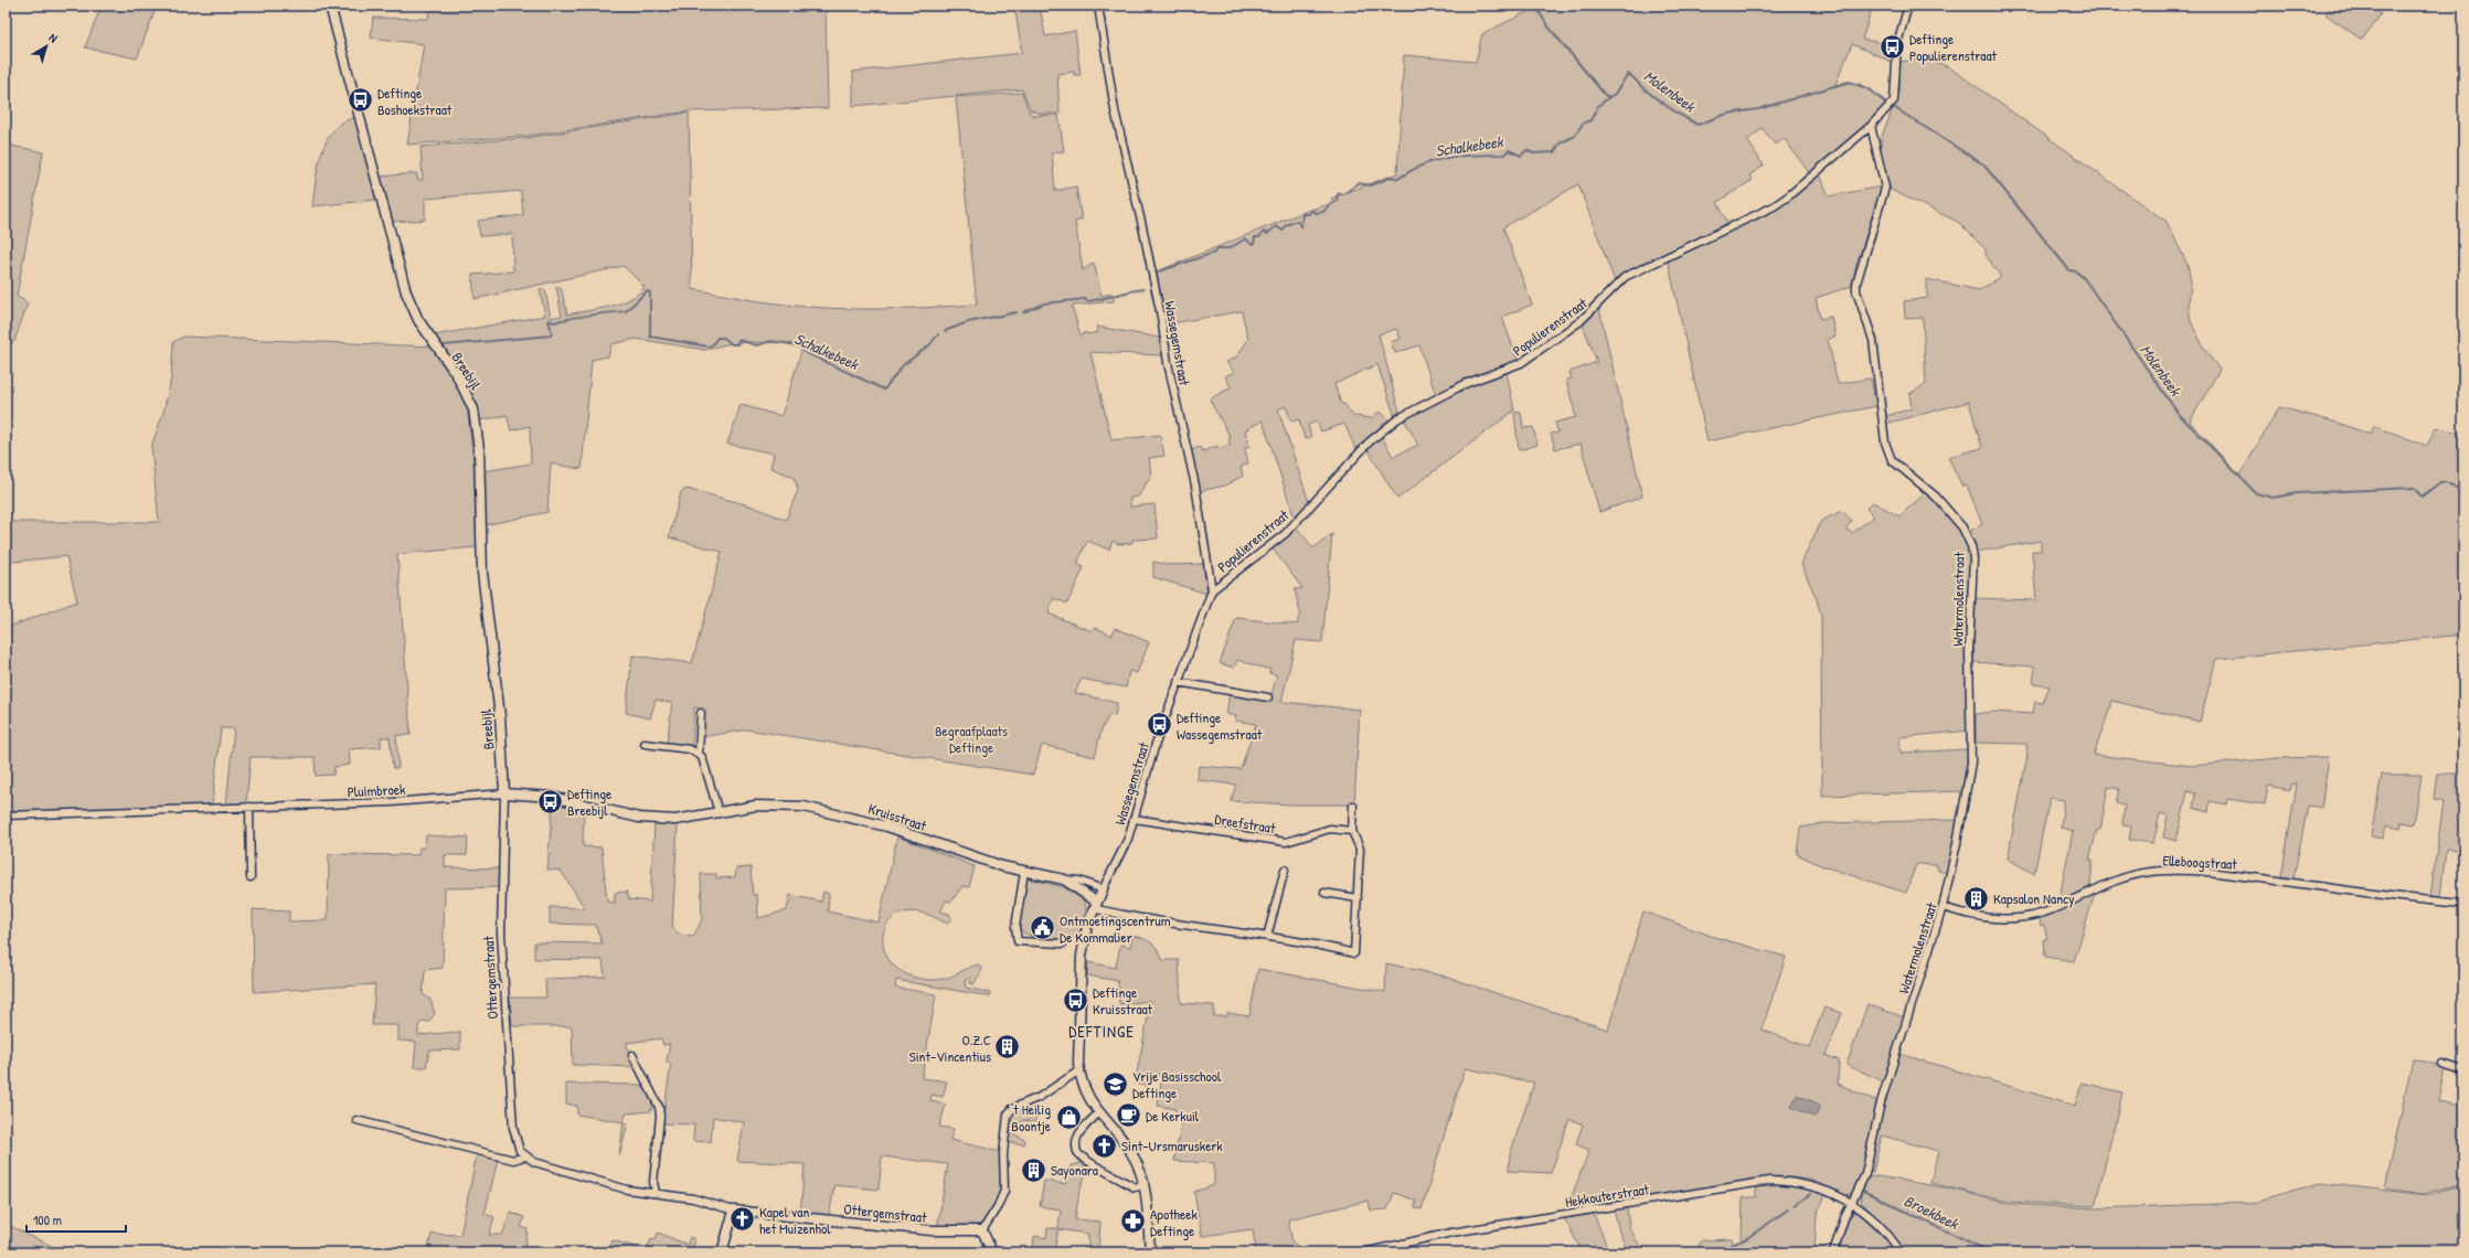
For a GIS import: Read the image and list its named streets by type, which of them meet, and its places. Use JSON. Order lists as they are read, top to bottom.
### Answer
{
  "streets": {
    "street": [
      "Populierenstraat",
      "Wassegemstraat",
      "Breebijl",
      "Watermolenstraat",
      "Pluimbroek",
      "Kruisstraat",
      "Dreefstraat",
      "Elleboogstraat",
      "Ottergemstraat",
      "Hekkouterstraat"
    ]
  },
  "crossings": [
    ["Populierenstraat", "Wassegemstraat"],
    ["Populierenstraat", "Watermolenstraat"],
    ["Wassegemstraat", "Kruisstraat"],
    ["Wassegemstraat", "Dreefstraat"],
    ["Breebijl", "Pluimbroek"],
    ["Breebijl", "Kruisstraat"],
    ["Breebijl", "Ottergemstraat"],
    ["Watermolenstraat", "Elleboogstraat"],
    ["Watermolenstraat", "Hekkouterstraat"],
    ["Pluimbroek", "Kruisstraat"],
    ["Pluimbroek", "Ottergemstraat"],
    ["Kruisstraat", "Ottergemstraat"]
  ],
  "districts": ["DEFTINGE"],
  "water": ["Molenbeek", "Schalkebeek", "Broekbeek"],
  "parks": ["Begraafplaats Deftinge"],
  "places": {
    "bus stop": [
      "Deftinge Populierenstraat",
      "Deftinge Boshoekstraat",
      "Deftinge Wassegemstraat",
      "Deftinge Breebijl",
      "Deftinge Kruisstraat"
    ],
    "building": ["Kapsalon Nancy", "O.Z.C Sint-Vincentius", "Sayonara"],
    "public building": ["Ontmoetingscentrum De Kommalier"],
    "school or university": ["Vrije Basisschool Deftinge"],
    "cafe": ["De Kerkuil"],
    "shop": ["'t Heilig Boontje"],
    "church": ["Sint-Ursmaruskerk", "Kapel van het Muizenhol"],
    "pharmacy": ["Apotheek Deftinge"]
  },
  "scale_bar": "100 m",
  "north": "top right"
}
